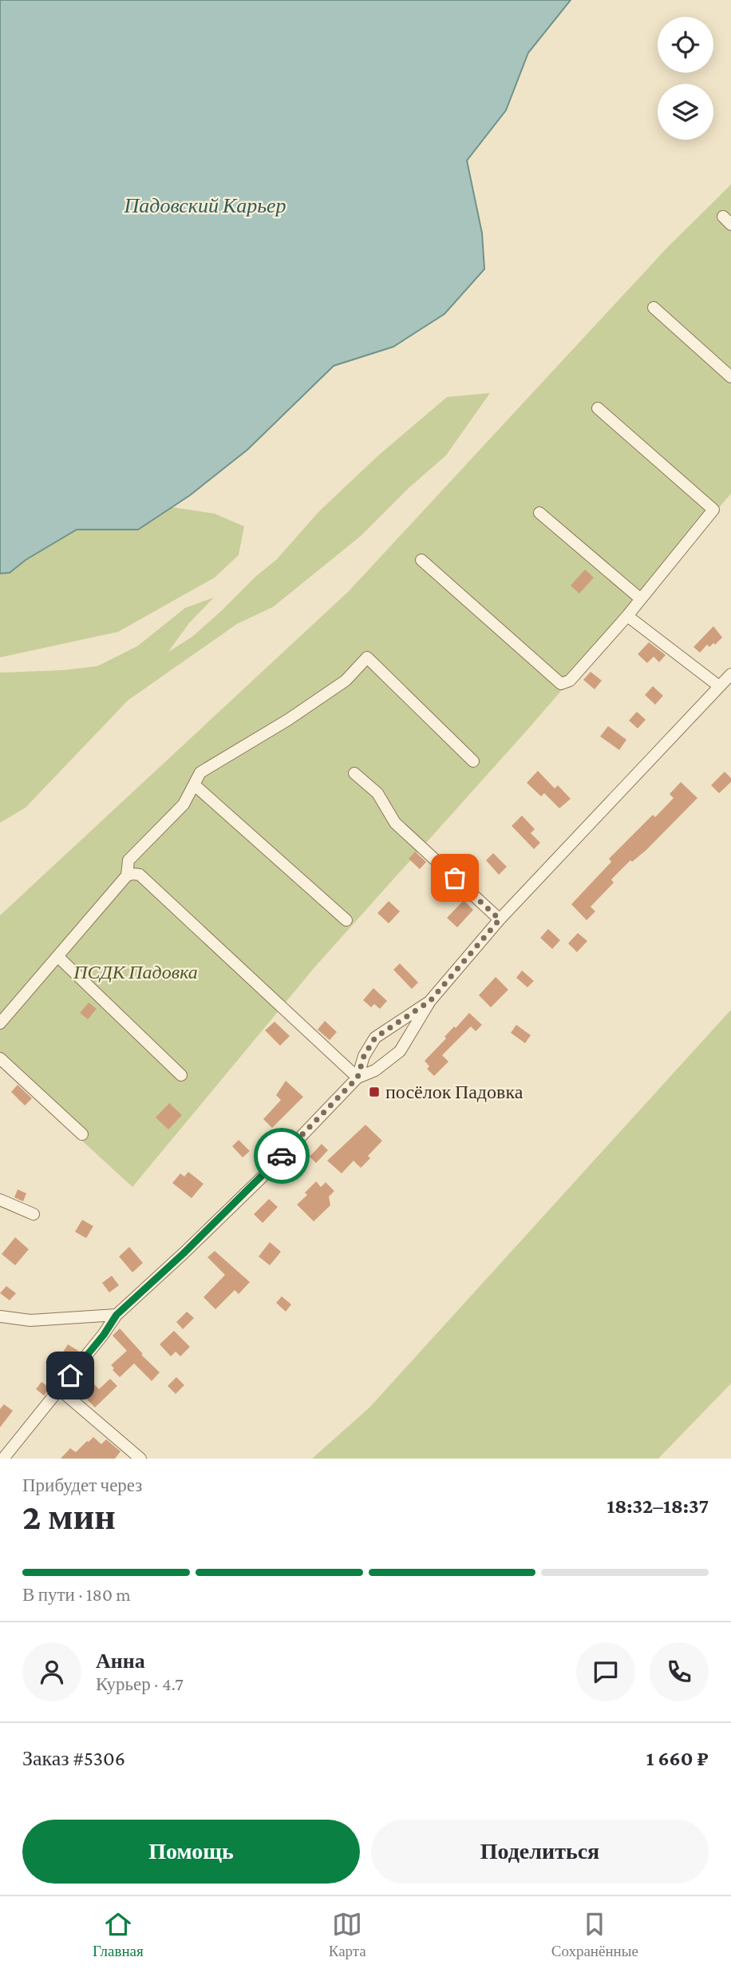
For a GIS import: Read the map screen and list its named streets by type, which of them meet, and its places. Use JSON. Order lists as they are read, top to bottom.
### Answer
{
  "water": ["Падовский Карьер"],
  "parks": ["ПСДК Падовка"],
  "places": {
    "transit": ["посёлок Падовка"]
  },
  "page": {
    "heading": ["2 мин", "Прибудет через", "18:32–18:37"],
    "panel": [
      "Анна",
      "Курьер · 4.7",
      "Заказ #5306",
      "1 660 ₽"
    ],
    "bar": "В пути · 180 m",
    "buttons": ["Помощь", "Поделиться"],
    "tabs": ["Главная", "Карта", "Сохранённые"]
  }
}
